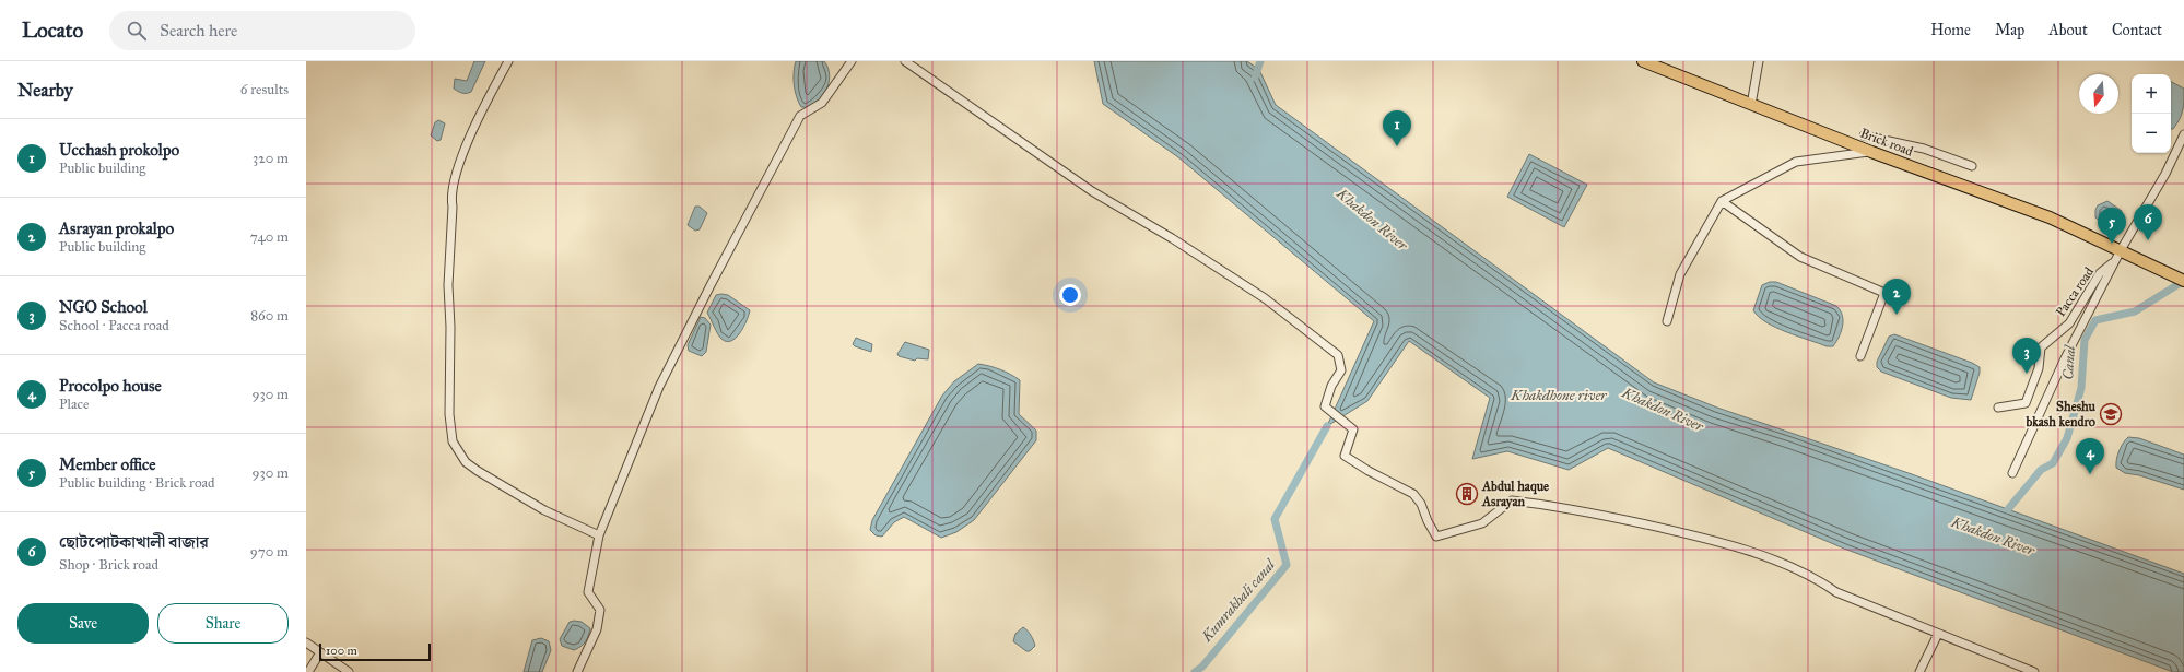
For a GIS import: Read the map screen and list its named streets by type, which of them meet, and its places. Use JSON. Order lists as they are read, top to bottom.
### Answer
{
  "streets": {
    "main road": ["Brick road"],
    "street": ["Pacca road"]
  },
  "water": [
    "Khakdon River",
    "Canal",
    "Khakdhone river",
    "Kumrakhali canal"
  ],
  "places": {
    "school or university": ["Sheshu bkash kendro"],
    "building": ["Abdul haque Asrayan"]
  },
  "scale_bar": "100 m",
  "north": "bottom",
  "page": {
    "header": "Locato",
    "search": "Search here",
    "nav": [
      "Home",
      "Map",
      "About",
      "Contact"
    ],
    "heading": ["Nearby", "6 results"],
    "map_buttons": ["+", "−"],
    "pins": [
      "1",
      "6",
      "5",
      "2",
      "3",
      "4"
    ],
    "list": [
      {
        "mark": "1",
        "name": "Ucchash prokolpo",
        "note": "Public building",
        "value": "320 m"
      },
      {
        "mark": "2",
        "name": "Asrayan prokalpo",
        "note": "Public building",
        "value": "740 m"
      },
      {
        "mark": "3",
        "name": "NGO School",
        "note": "School · Pacca road",
        "value": "860 m"
      },
      {
        "mark": "4",
        "name": "Procolpo house",
        "note": "Place",
        "value": "930 m"
      },
      {
        "mark": "5",
        "name": "Member office",
        "note": "Public building · Brick road",
        "value": "930 m"
      },
      {
        "mark": "6",
        "name": "ছোটপোটকাখালী বাজার",
        "note": "Shop · Brick road",
        "value": "970 m"
      }
    ],
    "buttons": ["Save", "Share"],
    "scale": "100 m"
  }
}
